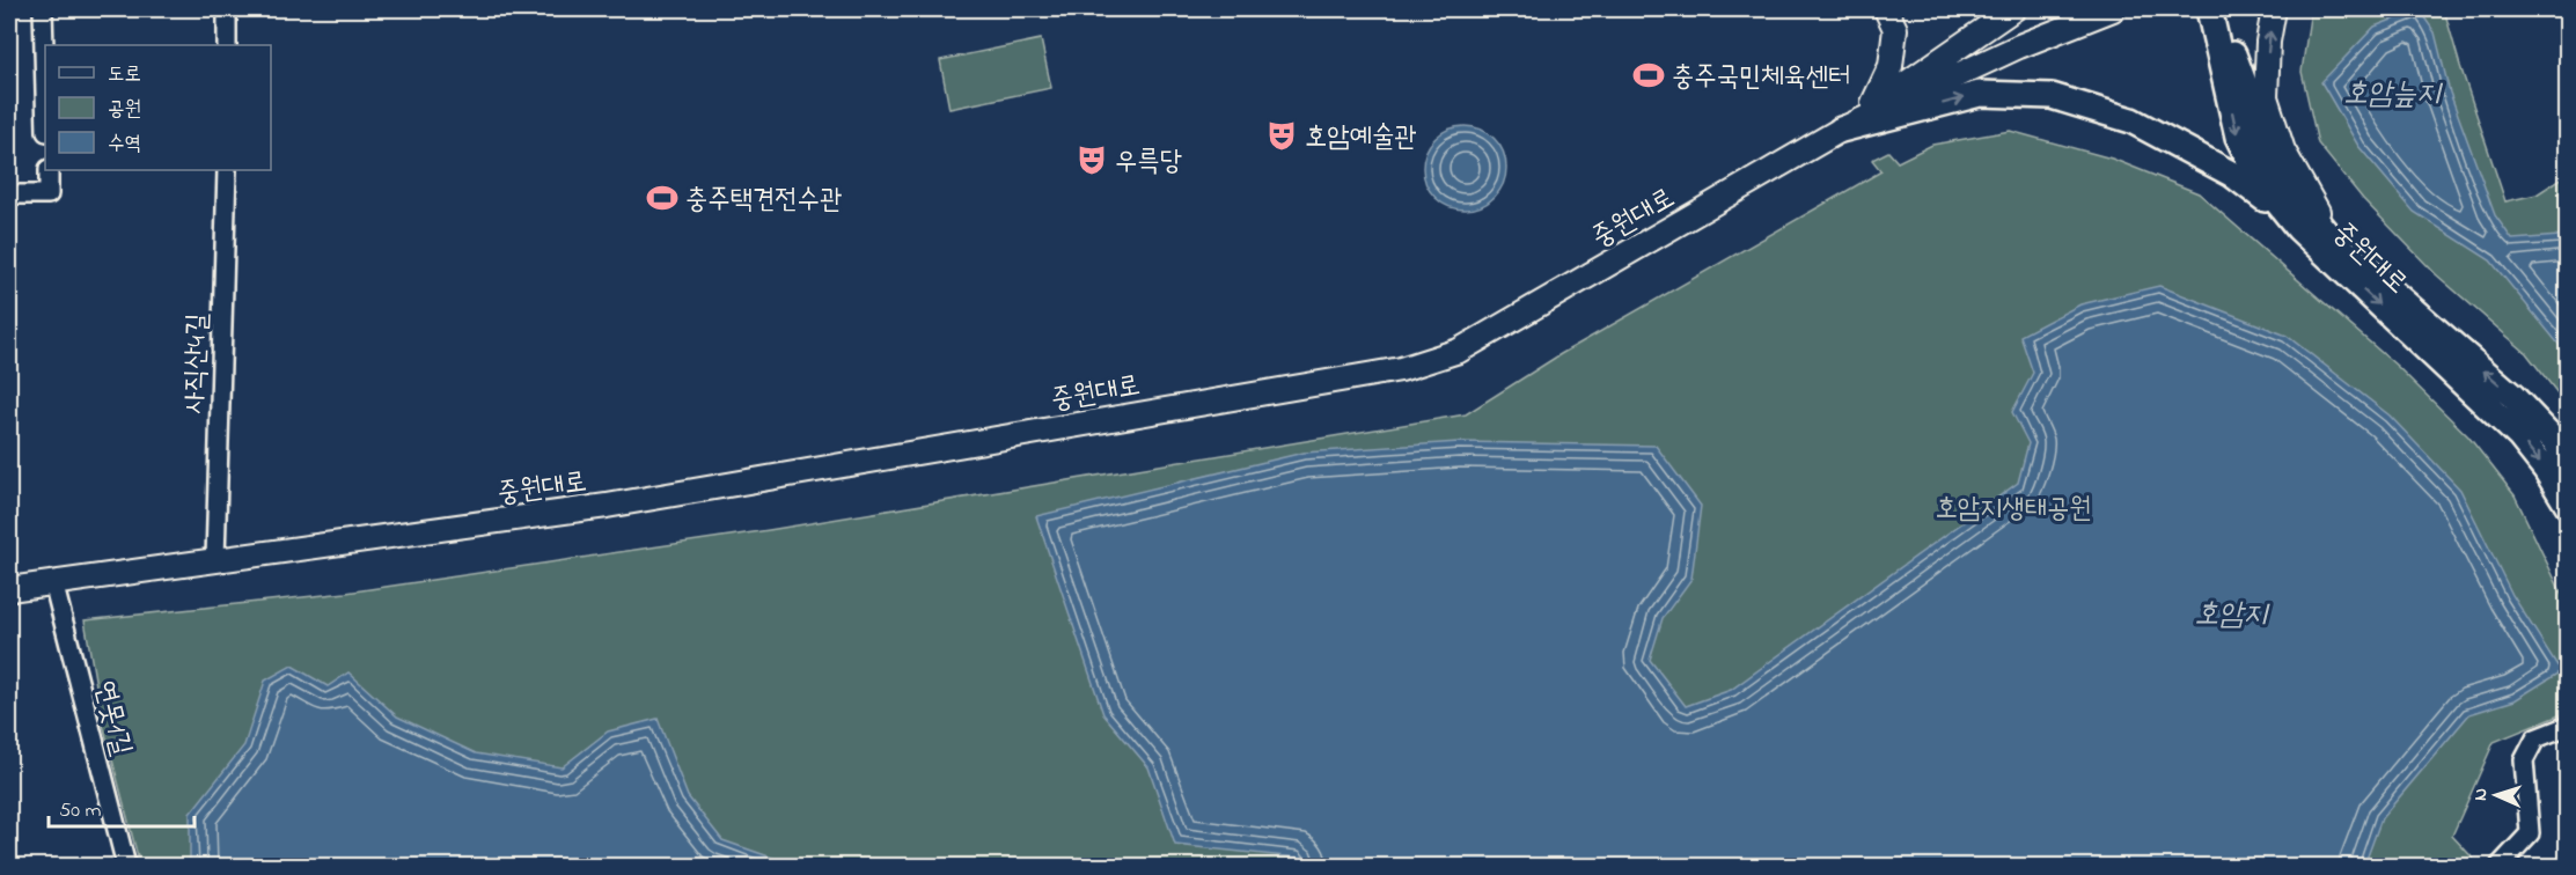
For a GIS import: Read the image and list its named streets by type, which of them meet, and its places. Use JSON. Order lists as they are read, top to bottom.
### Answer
{
  "streets": {
    "main road": ["중원대로"],
    "street": ["사직산4길", "연못1길"]
  },
  "crossings": [
    ["중원대로", "사직산4길"],
    ["중원대로", "연못1길"]
  ],
  "water": ["호암늪지", "호암지"],
  "parks": ["호암지생태공원"],
  "places": {
    "sports": ["충주국민체육센터", "충주택견전수관"],
    "theatre": ["호암예술관", "우륵당"]
  },
  "legend": ["도로", "공원", "수역"],
  "scale_bar": "50 m",
  "north": "left"
}
